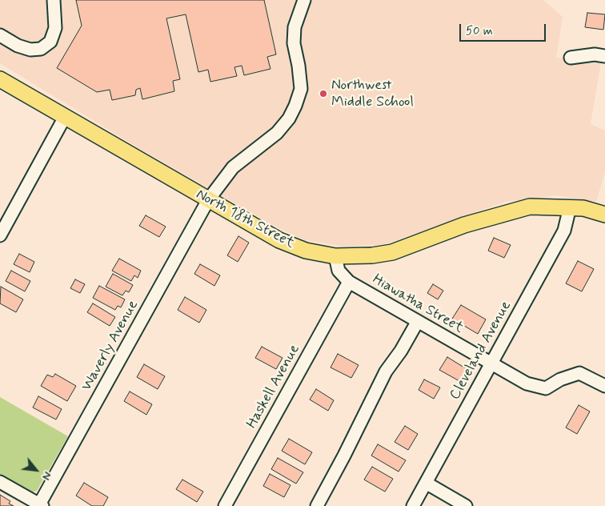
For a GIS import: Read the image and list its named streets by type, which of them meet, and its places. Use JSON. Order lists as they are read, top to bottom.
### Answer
{
  "streets": {
    "main road": ["North 18th Street"],
    "street": [
      "Hiawatha Street",
      "Waverly Avenue",
      "Cleveland Avenue",
      "Haskell Avenue"
    ]
  },
  "crossings": [
    ["North 18th Street", "Hiawatha Street"],
    ["North 18th Street", "Waverly Avenue"],
    ["North 18th Street", "Cleveland Avenue"],
    ["Hiawatha Street", "Cleveland Avenue"],
    ["Hiawatha Street", "Haskell Avenue"]
  ],
  "places": ["Northwest Middle School"],
  "scale_bar": "50 m",
  "north": "bottom right"
}
